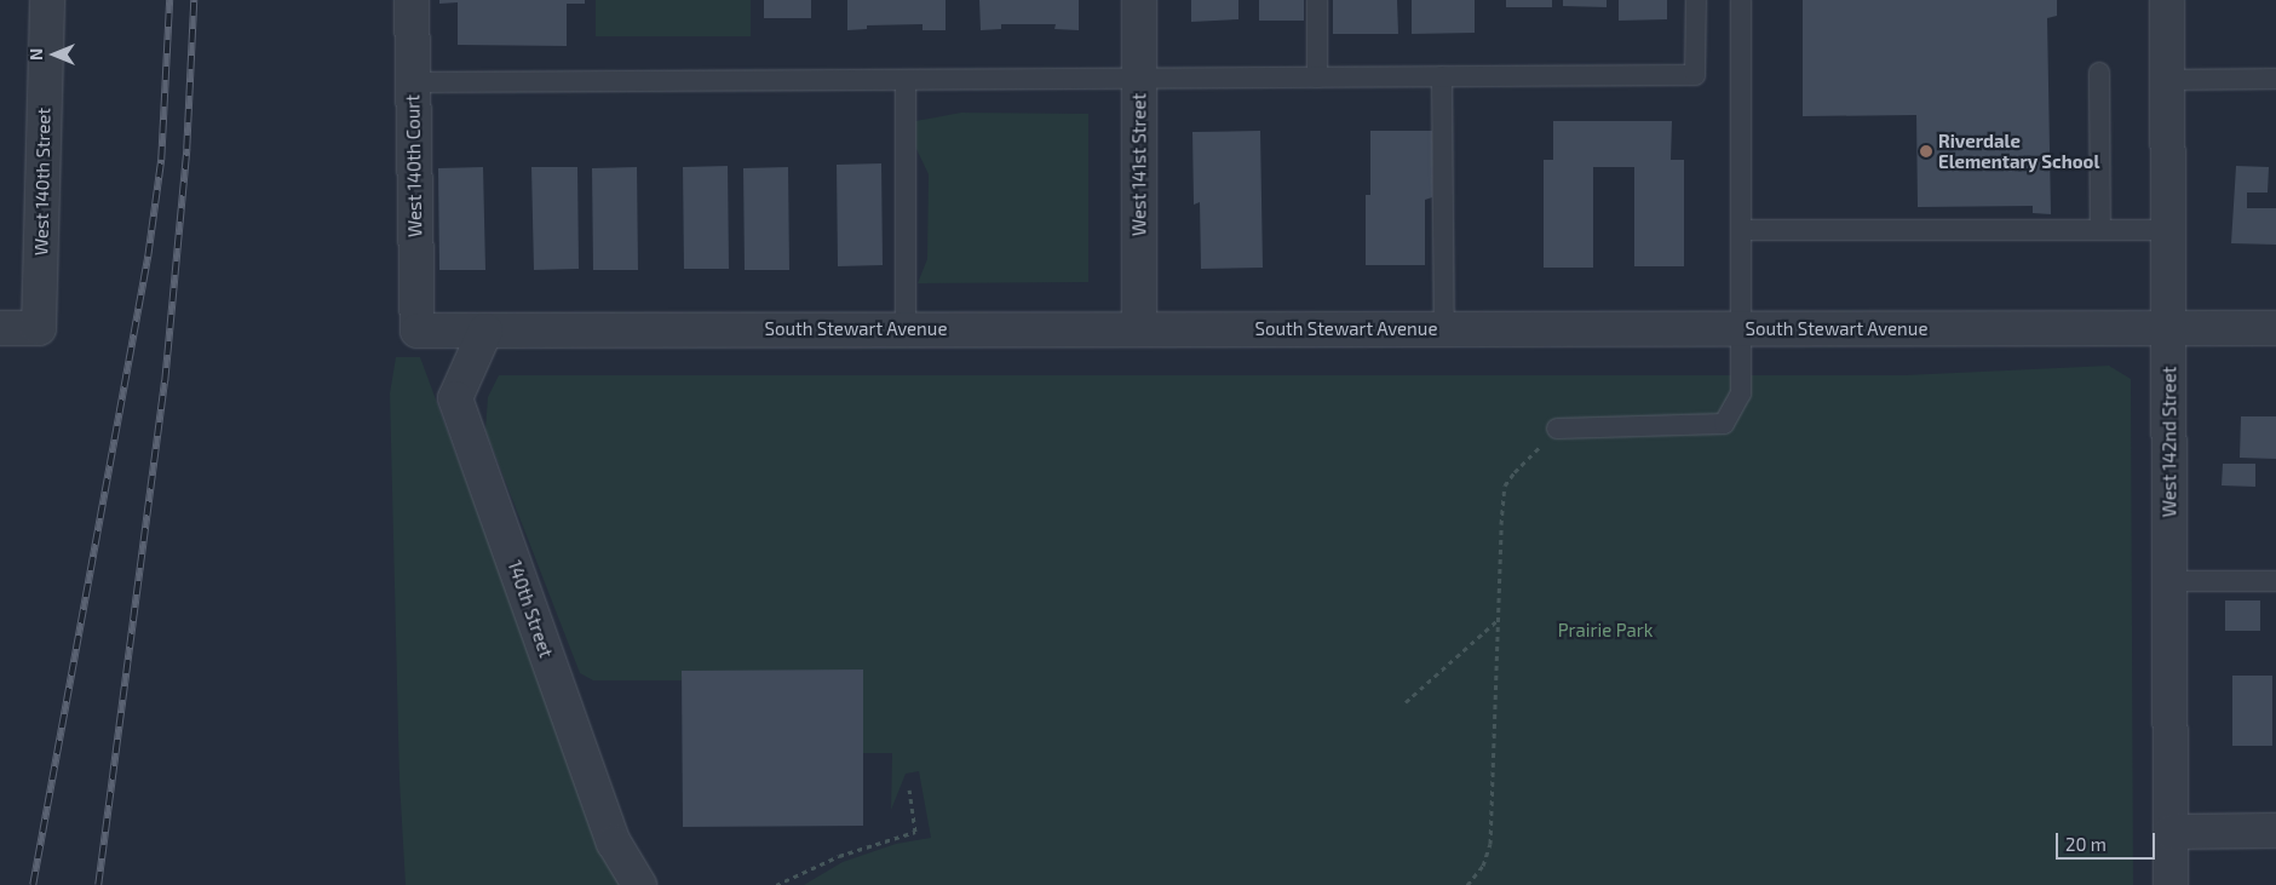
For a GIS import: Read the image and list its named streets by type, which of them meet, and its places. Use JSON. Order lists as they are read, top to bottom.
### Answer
{
  "streets": {
    "street": [
      "West 141st Street",
      "West 140th Court",
      "West 140th Street",
      "South Stewart Avenue",
      "West 142nd Street",
      "140th Street"
    ]
  },
  "crossings": [
    ["West 141st Street", "South Stewart Avenue"],
    ["West 140th Court", "South Stewart Avenue"],
    ["South Stewart Avenue", "West 142nd Street"],
    ["South Stewart Avenue", "140th Street"]
  ],
  "parks": ["Prairie Park"],
  "places": ["Riverdale Elementary School"],
  "scale_bar": "20 m",
  "north": "left"
}
